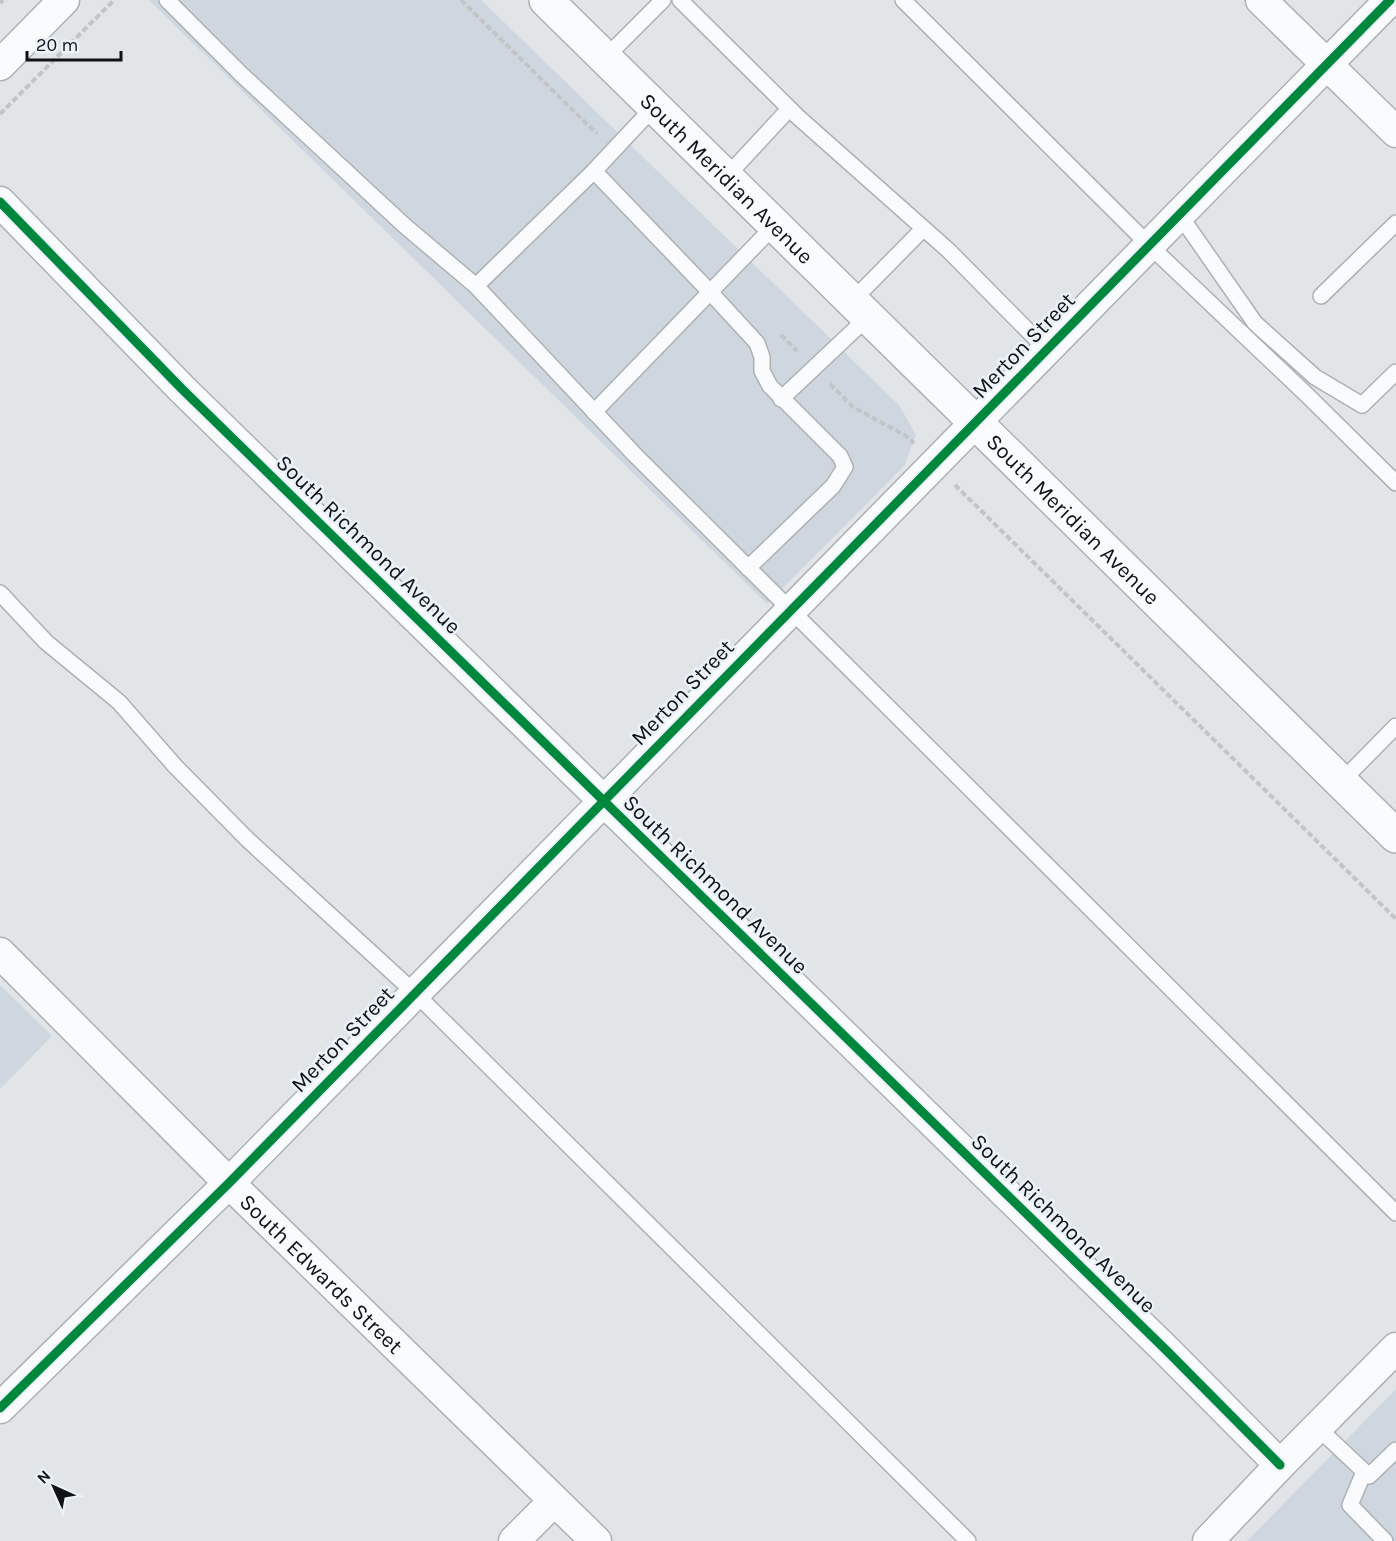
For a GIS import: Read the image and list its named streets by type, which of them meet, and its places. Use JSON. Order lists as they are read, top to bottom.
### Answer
{
  "streets": {
    "main road": ["South Meridian Avenue"],
    "street": ["Merton Street", "South Richmond Avenue", "South Edwards Street"]
  },
  "crossings": [
    ["South Meridian Avenue", "Merton Street"],
    ["Merton Street", "South Richmond Avenue"],
    ["Merton Street", "South Edwards Street"]
  ],
  "scale_bar": "20 m",
  "north": "top left"
}
